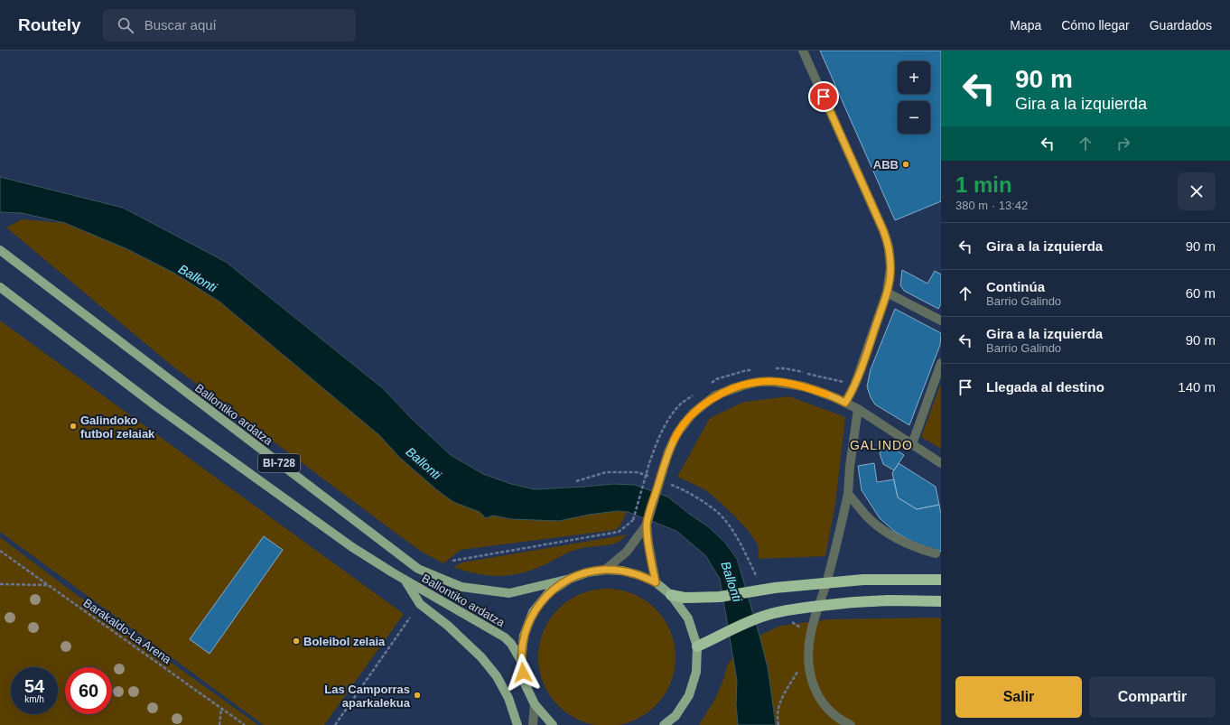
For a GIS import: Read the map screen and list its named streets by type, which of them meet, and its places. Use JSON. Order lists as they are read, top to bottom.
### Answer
{
  "streets": {
    "main road": ["Ballontiko ardatza", "BI-728"],
    "path": ["Barakaldo-La Arena"]
  },
  "crossings": [
    ["Ballontiko ardatza", "BI-728"]
  ],
  "districts": ["GALINDO"],
  "water": ["Ballonti"],
  "places": [
    "ABB",
    "Galindoko futbol zelaiak",
    "Boleibol zelaia",
    "Las Camporras aparkalekua"
  ],
  "page": {
    "header": "Routely",
    "search": "Buscar aquí",
    "nav": ["Mapa", "Cómo llegar", "Guardados"],
    "turn": ["90 m", "Gira a la izquierda"],
    "map_buttons": ["+", "−"],
    "heading": ["1 min", "380 m · 13:42"],
    "list": [
      {
        "name": "Gira a la izquierda",
        "value": "90 m"
      },
      {
        "name": "Continúa",
        "note": "Barrio Galindo",
        "value": "60 m"
      },
      {
        "name": "Gira a la izquierda",
        "note": "Barrio Galindo",
        "value": "90 m"
      },
      {
        "name": "Llegada al destino",
        "value": "140 m"
      }
    ],
    "speed": "54 km/h",
    "limit": "60",
    "buttons": ["Salir", "Compartir"]
  }
}
